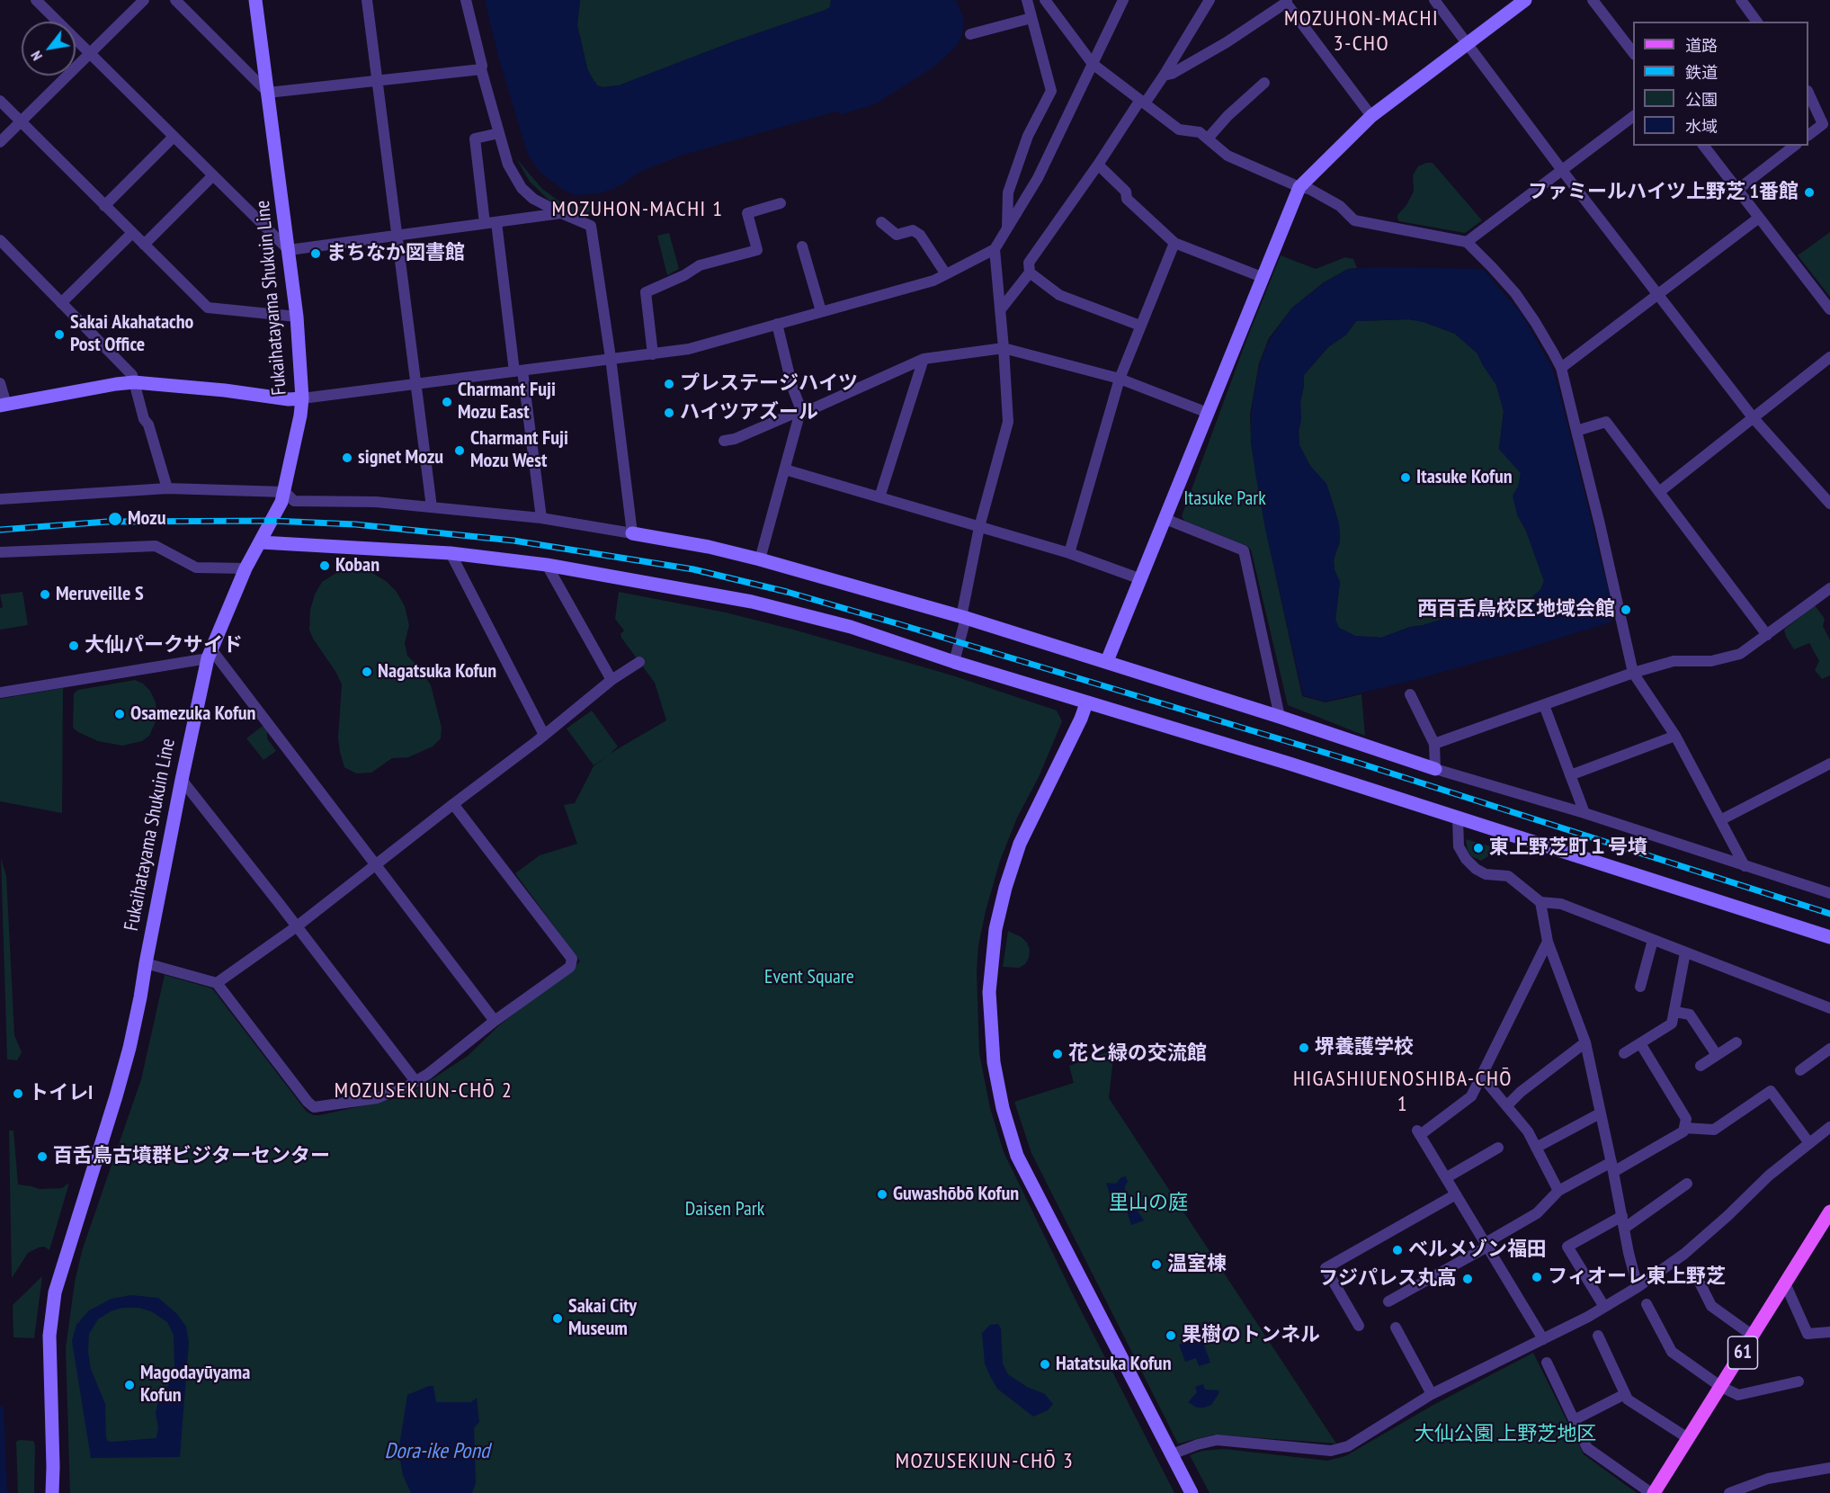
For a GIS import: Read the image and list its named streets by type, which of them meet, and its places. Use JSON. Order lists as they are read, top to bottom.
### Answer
{
  "streets": {
    "main road": ["61"],
    "street": ["Fukaihatayama Shukuin Line"]
  },
  "districts": [
    "MOZUHON-MACHI 3-CHO",
    "MOZUHON-MACHI 1",
    "HIGASHIUENOSHIBA-CHŌ 1",
    "MOZUSEKIUN-CHŌ 2",
    "MOZUSEKIUN-CHŌ 3"
  ],
  "water": ["Dora-ike Pond"],
  "parks": [
    "Itasuke Park",
    "Event Square",
    "里山の庭",
    "Daisen Park",
    "大仙公園 上野芝地区"
  ],
  "places": [
    "ファミールハイツ上野芝 1番館",
    "まちなか図書館",
    "Sakai Akahatacho Post Office",
    "プレステージハイツ",
    "Charmant Fuji Mozu East",
    "ハイツアズール",
    "Charmant Fuji Mozu West",
    "signet Mozu",
    "Itasuke Kofun",
    "Mozu",
    "Koban",
    "Meruveille S",
    "西百舌鳥校区地域会館",
    "大仙パークサイド",
    "Nagatsuka Kofun",
    "Osamezuka Kofun",
    "東上野芝町１号墳",
    "堺養護学校",
    "花と緑の交流館",
    "トイレI",
    "百舌鳥古墳群ビジターセンター",
    "Guwashōbō Kofun",
    "ベルメゾン福田",
    "温室棟",
    "フィオーレ東上野芝",
    "フジパレス丸高",
    "Sakai City Museum",
    "果樹のトンネル",
    "Hatatsuka Kofun",
    "Magodayūyama Kofun"
  ],
  "legend": [
    "道路",
    "鉄道",
    "公園",
    "水域"
  ],
  "north": "bottom left"
}
